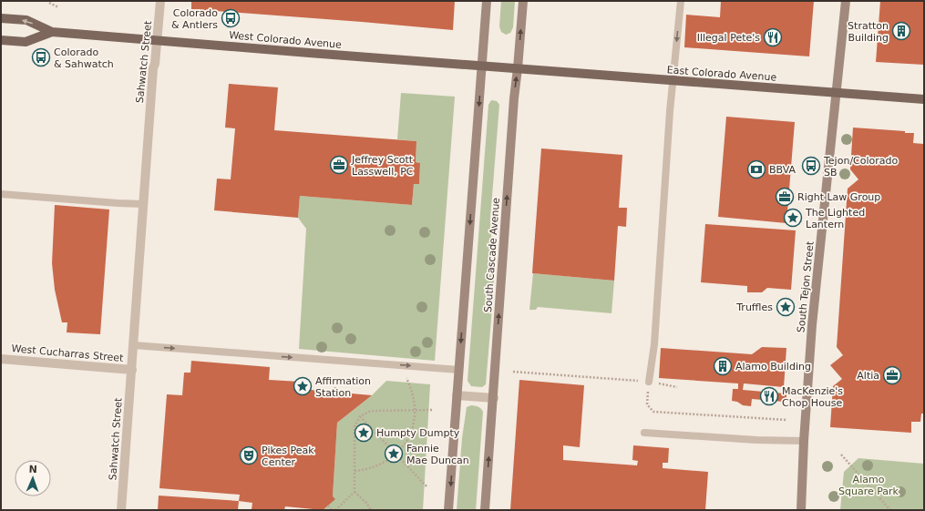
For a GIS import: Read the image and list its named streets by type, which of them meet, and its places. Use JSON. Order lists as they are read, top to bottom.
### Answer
{
  "streets": {
    "main road": [
      "West Colorado Avenue",
      "East Colorado Avenue",
      "South Cascade Avenue",
      "South Tejon Street"
    ],
    "street": ["Sahwatch Street", "West Cucharras Street"]
  },
  "crossings": [
    ["West Colorado Avenue", "Sahwatch Street"],
    ["West Colorado Avenue", "East Colorado Avenue"],
    ["West Colorado Avenue", "South Cascade Avenue"],
    ["Sahwatch Street", "West Cucharras Street"],
    ["East Colorado Avenue", "South Cascade Avenue"],
    ["East Colorado Avenue", "South Tejon Street"]
  ],
  "parks": ["Alamo Square Park"],
  "places": {
    "bus stop": ["Colorado & Antlers", "Colorado & Sahwatch", "Tejon/Colorado SB"],
    "building": ["Stratton Building", "Alamo Building"],
    "restaurant": ["Illegal Pete's", "MacKenzie's Chop House"],
    "office": ["Jeffrey Scott Lasswell, PC", "Right Law Group", "Altia"],
    "bank": ["BBVA"],
    "place": [
      "The Lighted Lantern",
      "Truffles",
      "Affirmation Station",
      "Humpty Dumpty",
      "Fannie Mae Duncan"
    ],
    "theatre": ["Pikes Peak Center"]
  },
  "north": "top"
}
